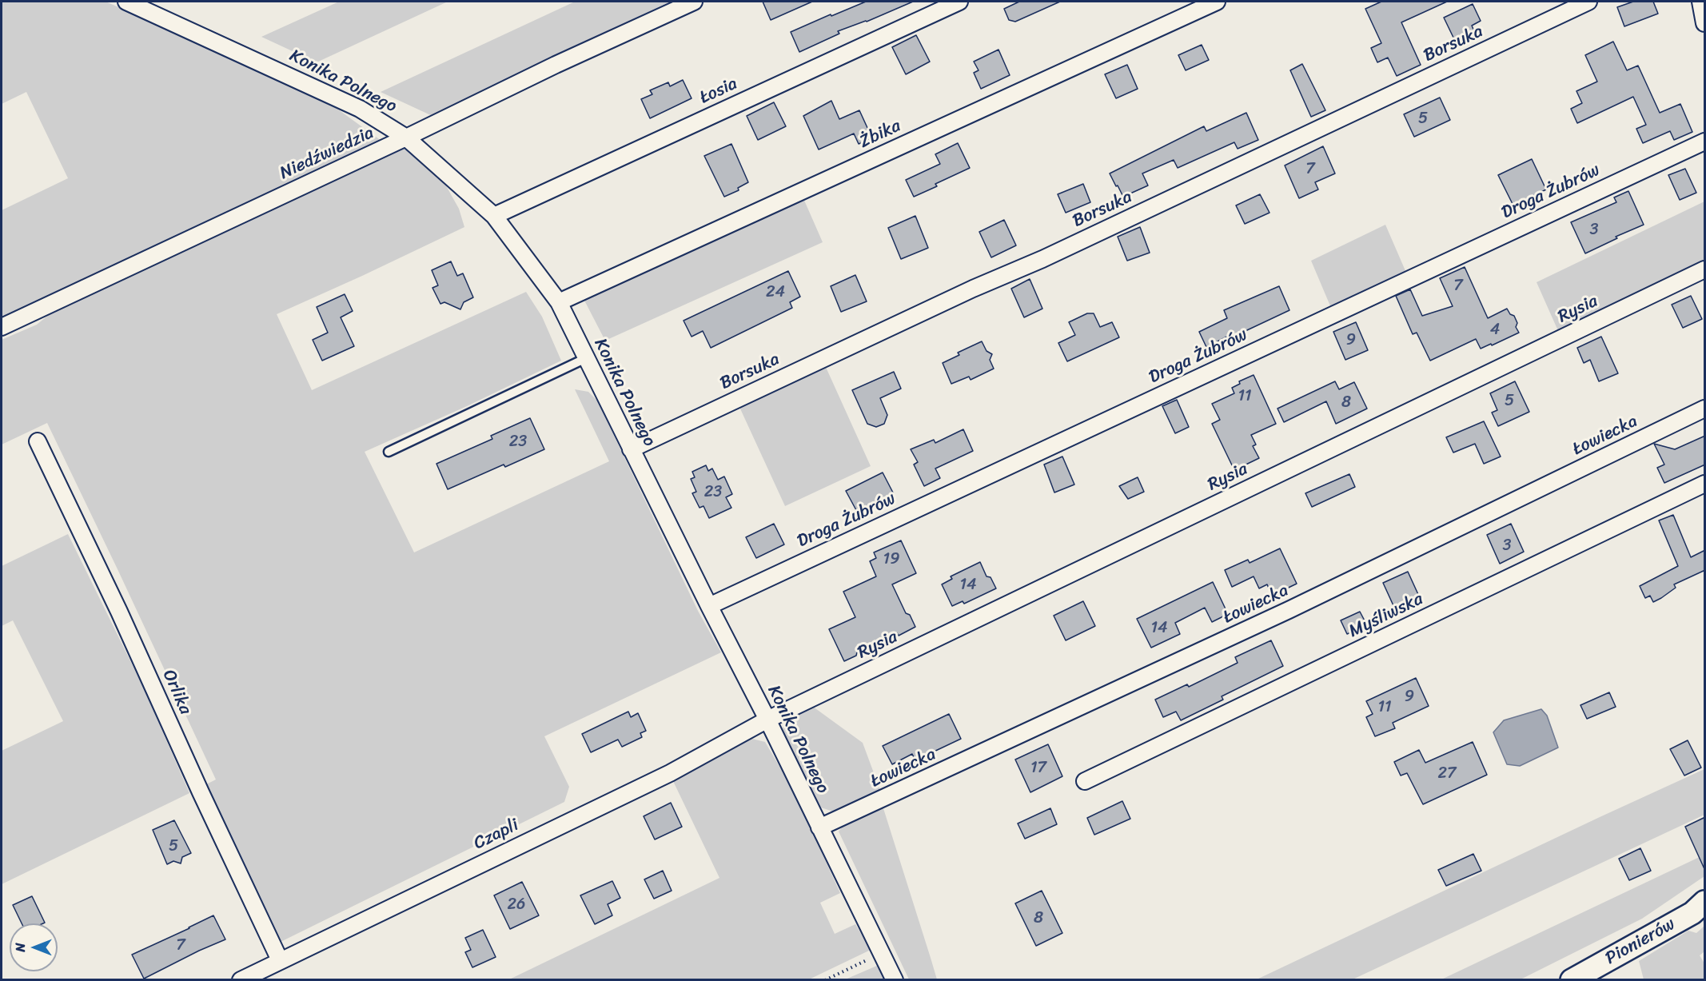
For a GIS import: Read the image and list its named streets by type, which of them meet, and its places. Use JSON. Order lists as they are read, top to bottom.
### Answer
{
  "streets": {
    "main road": ["Pionierów"],
    "street": [
      "Borsuka",
      "Konika Polnego",
      "Łosia",
      "Żbika",
      "Niedźwiedzia",
      "Droga Żubrów",
      "Rysia",
      "Łowiecka",
      "Myśliwska",
      "Orlika",
      "Czapli"
    ]
  },
  "crossings": [
    ["Borsuka", "Konika Polnego"],
    ["Konika Polnego", "Łosia"],
    ["Konika Polnego", "Żbika"],
    ["Konika Polnego", "Niedźwiedzia"],
    ["Konika Polnego", "Droga Żubrów"],
    ["Konika Polnego", "Rysia"],
    ["Konika Polnego", "Łowiecka"],
    ["Konika Polnego", "Czapli"],
    ["Rysia", "Czapli"],
    ["Orlika", "Czapli"]
  ],
  "house_numbers": [
    "5",
    "7",
    "3",
    "7",
    "24",
    "4",
    "9",
    "11",
    "5",
    "8",
    "23",
    "23",
    "3",
    "19",
    "14",
    "14",
    "9",
    "11",
    "17",
    "27",
    "5",
    "26",
    "8",
    "7"
  ],
  "north": "left"
}
